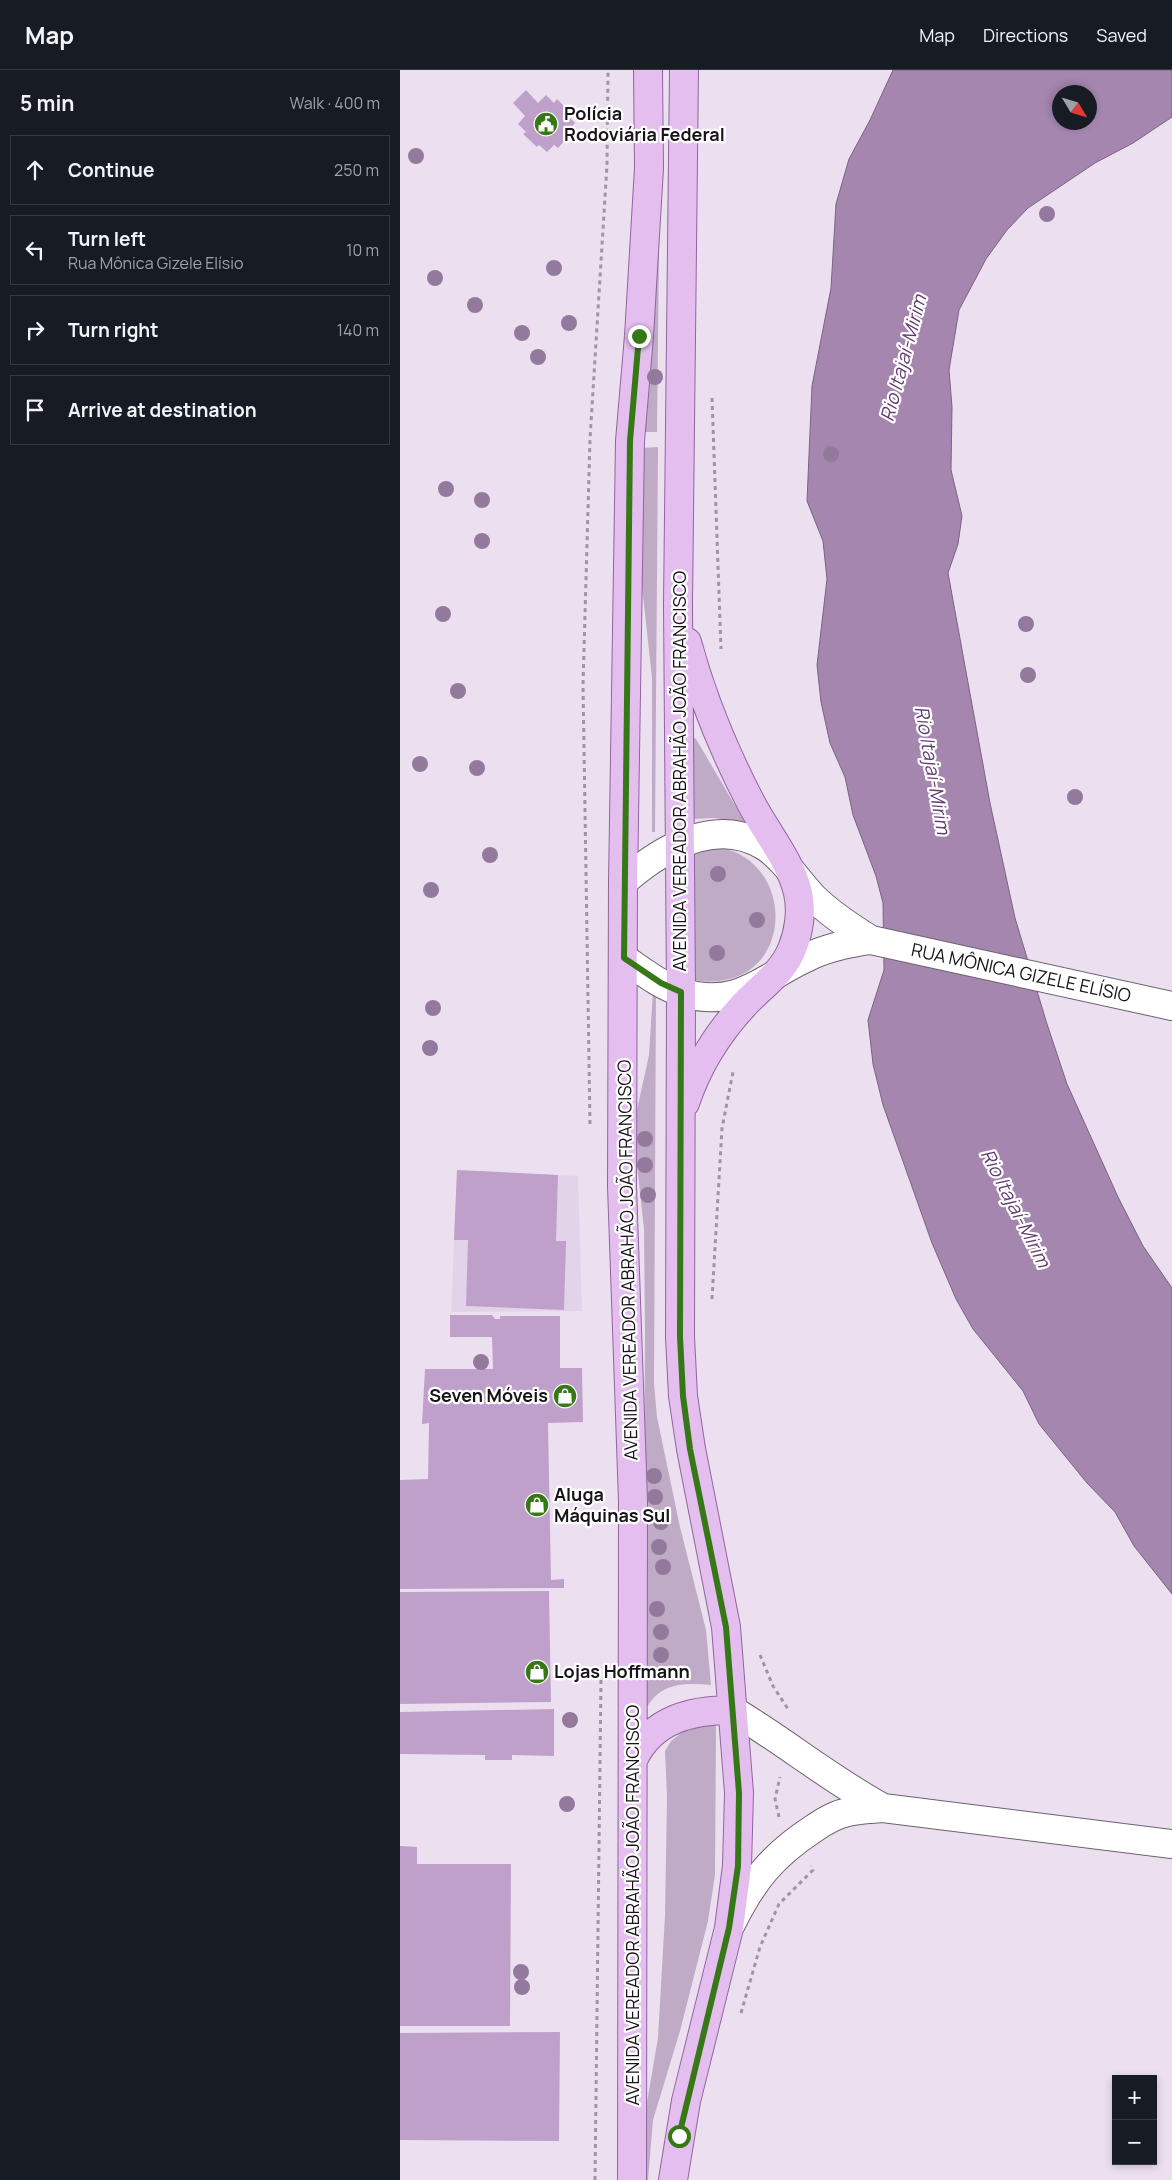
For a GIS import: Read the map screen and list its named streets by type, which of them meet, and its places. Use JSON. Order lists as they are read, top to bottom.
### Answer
{
  "streets": {
    "main road": ["AVENIDA VEREADOR ABRAHÃO JOÃO FRANCISCO"],
    "street": ["RUA MÔNICA GIZELE ELÍSIO"]
  },
  "crossings": [
    ["AVENIDA VEREADOR ABRAHÃO JOÃO FRANCISCO", "RUA MÔNICA GIZELE ELÍSIO"]
  ],
  "water": ["Rio Itajaí-Mirim"],
  "places": {
    "public building": ["Polícia Rodoviária Federal"],
    "shop": ["Seven Móveis", "Aluga Máquinas Sul", "Lojas Hoffmann"]
  },
  "north": "bottom right",
  "page": {
    "header": "Map",
    "nav": ["Map", "Directions", "Saved"],
    "heading": ["5 min", "Walk · 400 m"],
    "list": [
      ["Continue", "250 m"],
      ["Turn left", "Rua Mônica Gizele Elísio", "10 m"],
      ["Turn right", "140 m"],
      "Arrive at destination"
    ],
    "map_buttons": ["+", "−"]
  }
}
